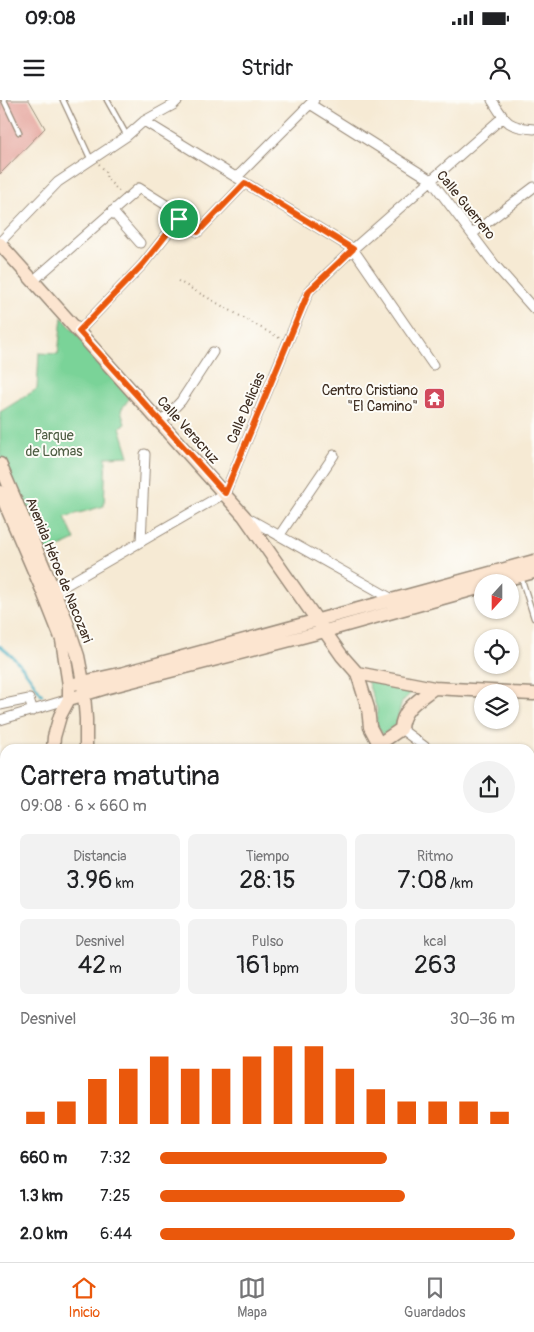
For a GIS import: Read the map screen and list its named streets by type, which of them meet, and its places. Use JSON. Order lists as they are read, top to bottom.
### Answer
{
  "streets": {
    "main road": ["Calle Veracruz", "Avenida Héroe de Nacozari"],
    "street": ["Calle Guerrero", "Calle Delicias"]
  },
  "crossings": [
    ["Calle Guerrero", "Calle Delicias"],
    ["Calle Delicias", "Calle Veracruz"]
  ],
  "parks": ["Parque de Lomas"],
  "places": {
    "temple": ["Centro Cristiano \"El Camino\""]
  },
  "north": "bottom",
  "page": {
    "status": "09:08",
    "header": "Stridr",
    "heading": ["Carrera matutina", "09:08 · 6 × 660 m"],
    "stats": [
      ["Distancia", "3.96 km"],
      ["Tiempo", "28:15"],
      ["Ritmo", "7:08 /km"],
      ["Desnivel", "42 m"],
      ["Pulso", "161 bpm"],
      ["kcal", "263"]
    ],
    "chart": ["Desnivel", "30–36 m"],
    "list": [
      {
        "name": "660 m",
        "note": "7:32"
      },
      {
        "name": "1.3 km",
        "note": "7:25"
      },
      {
        "name": "2.0 km",
        "note": "6:44"
      }
    ],
    "tabs": ["Inicio", "Mapa", "Guardados"]
  }
}
